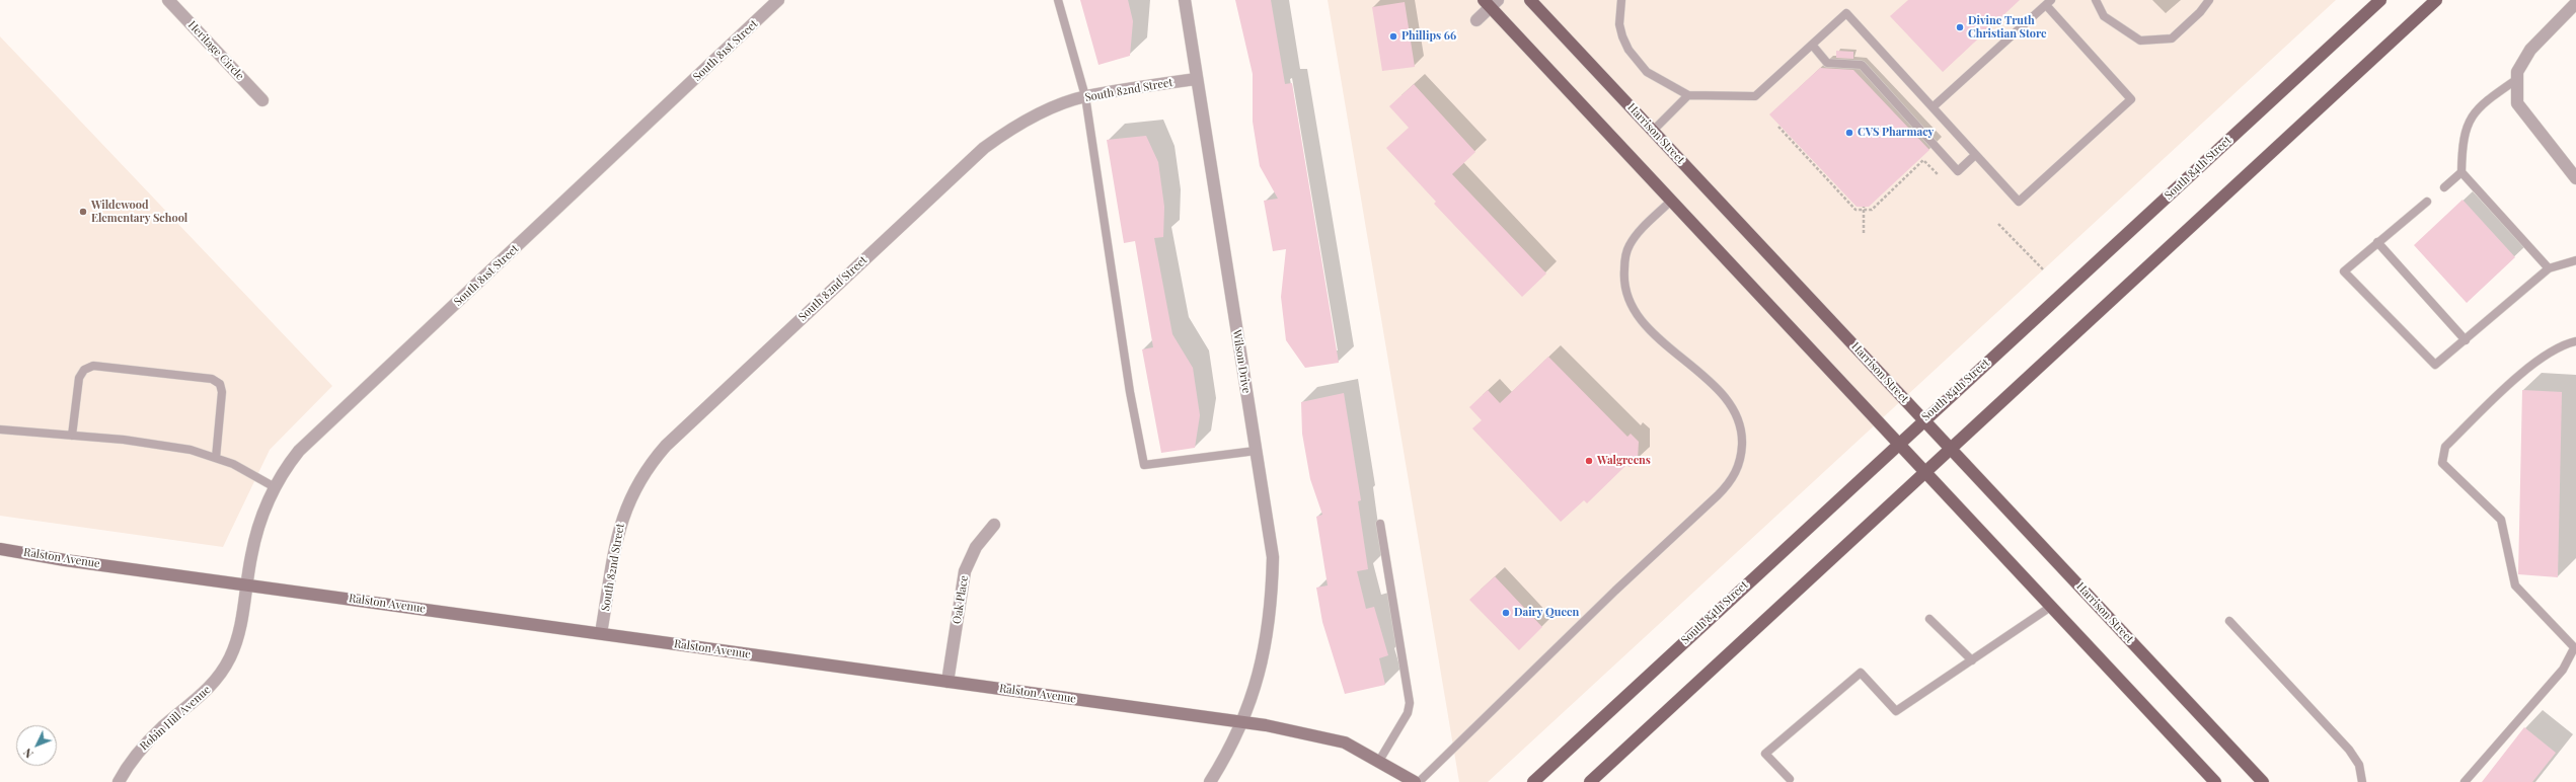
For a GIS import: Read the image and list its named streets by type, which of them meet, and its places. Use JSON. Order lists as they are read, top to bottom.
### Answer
{
  "streets": {
    "main road": ["Harrison Street", "South 84th Street"],
    "street": [
      "Heritage Circle",
      "South 81st Street",
      "South 82nd Street",
      "Wilson Drive",
      "Ralston Avenue",
      "Oak Place",
      "Robin Hill Avenue"
    ]
  },
  "crossings": [
    ["South 81st Street", "Ralston Avenue"],
    ["South 81st Street", "Robin Hill Avenue"],
    ["South 82nd Street", "Wilson Drive"],
    ["South 82nd Street", "Ralston Avenue"],
    ["Harrison Street", "South 84th Street"],
    ["Wilson Drive", "Ralston Avenue"],
    ["Ralston Avenue", "Oak Place"],
    ["Ralston Avenue", "Robin Hill Avenue"]
  ],
  "places": [
    "Divine Truth Christian Store",
    "Phillips 66",
    "CVS Pharmacy",
    "Wildewood Elementary School",
    "Walgreens",
    "Dairy Queen"
  ],
  "north": "bottom left"
}
